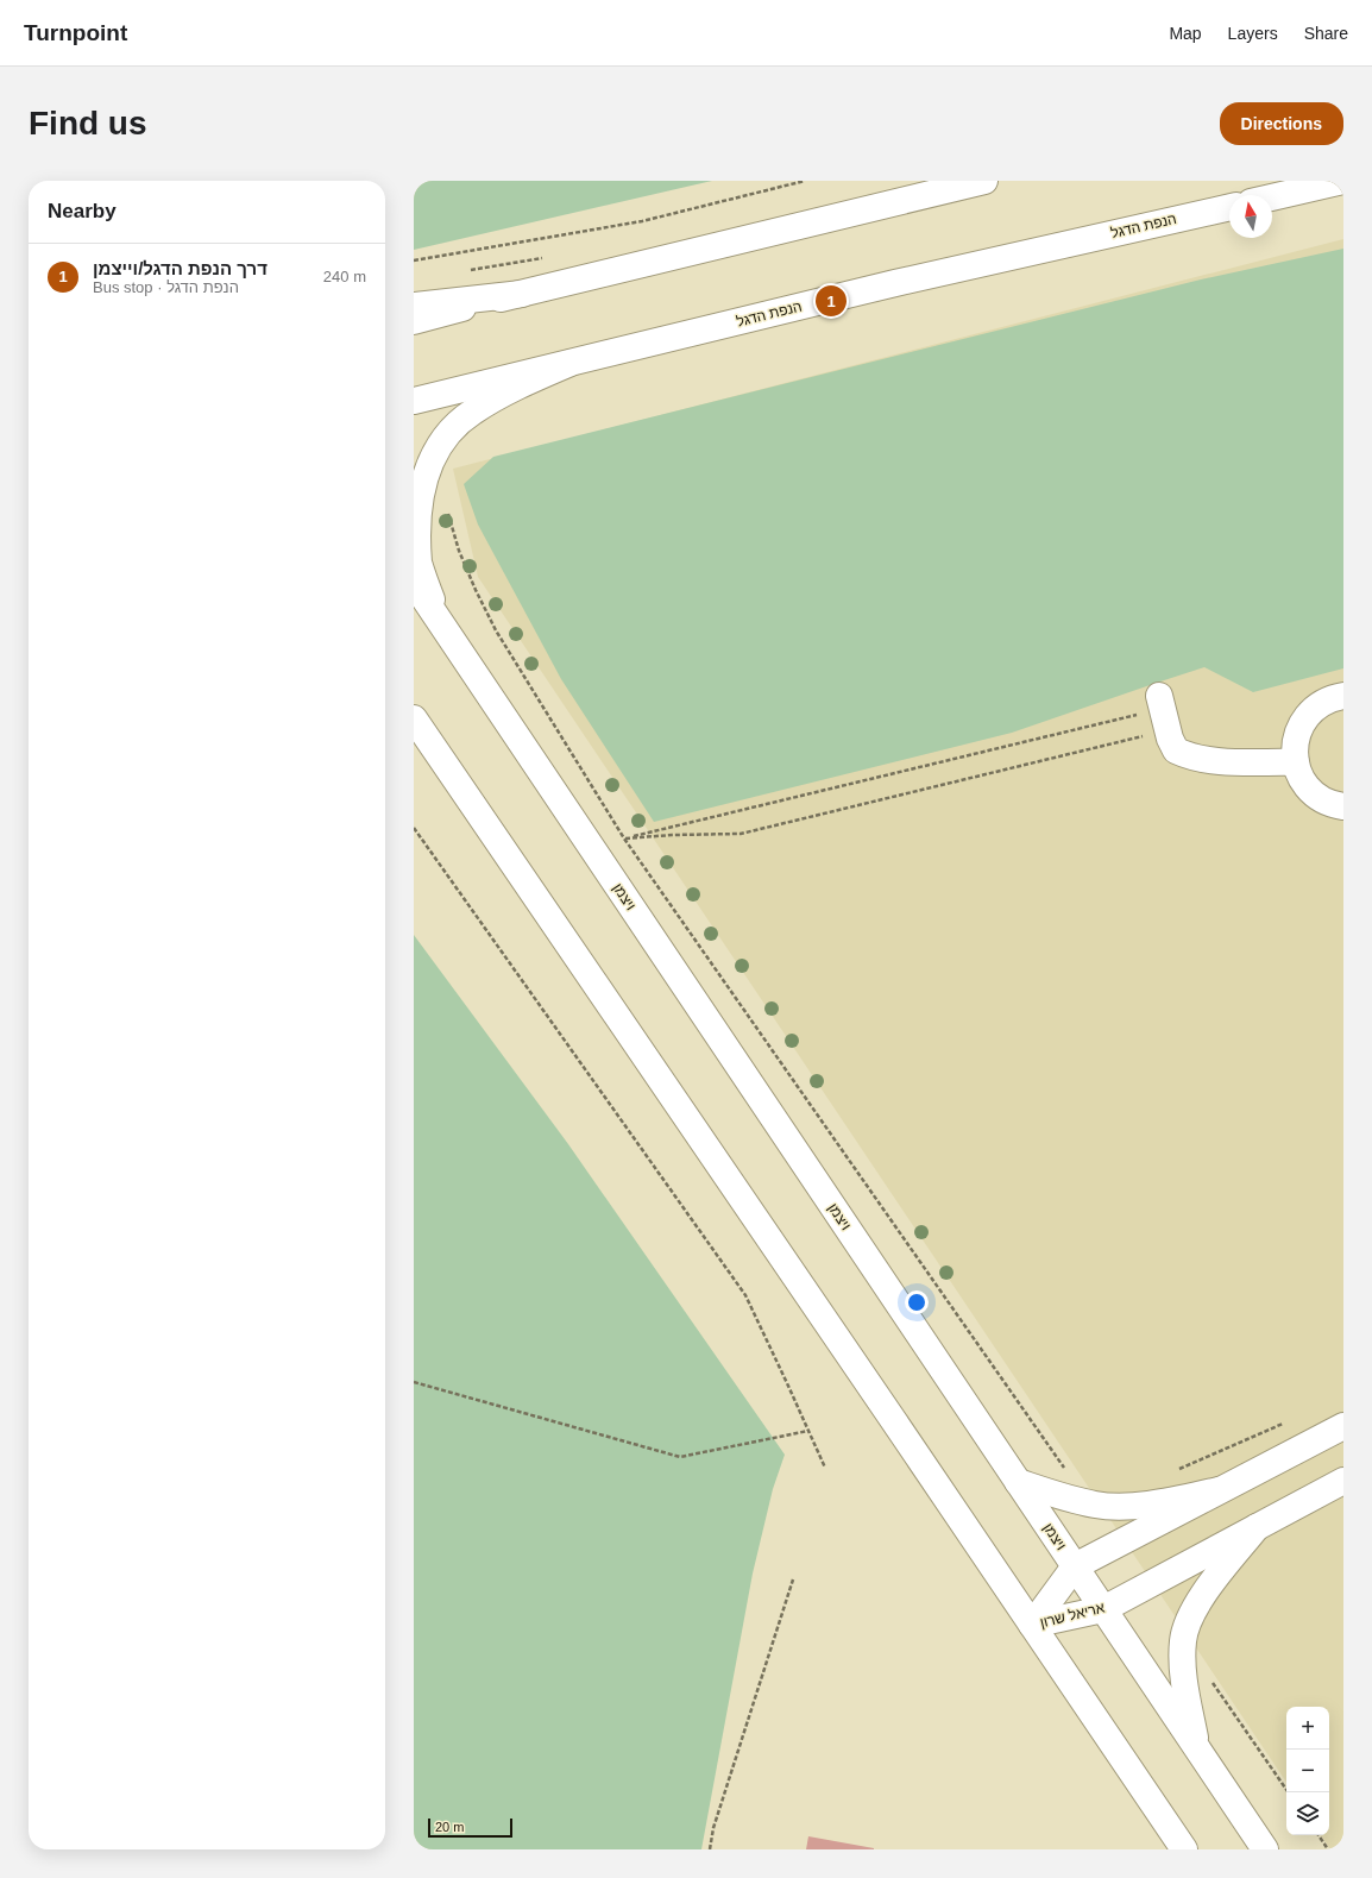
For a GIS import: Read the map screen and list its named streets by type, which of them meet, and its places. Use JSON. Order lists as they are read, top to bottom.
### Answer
{
  "streets": {
    "main road": ["הנפת הדגל", "ויצמן", "אריאל שרון"]
  },
  "crossings": [
    ["ויצמן", "אריאל שרון"]
  ],
  "scale_bar": "20 m",
  "north": "top",
  "page": {
    "header": "Turnpoint",
    "nav": ["Map", "Layers", "Share"],
    "buttons": "Directions",
    "title": "Find us",
    "heading": "Nearby",
    "list": [
      {
        "mark": "1",
        "name": "דרך הנפת הדגל/וייצמן",
        "note": "Bus stop · הנפת הדגל",
        "value": "240 m"
      }
    ],
    "pins": "1",
    "map_buttons": ["+", "−"],
    "scale": "20 m"
  }
}
